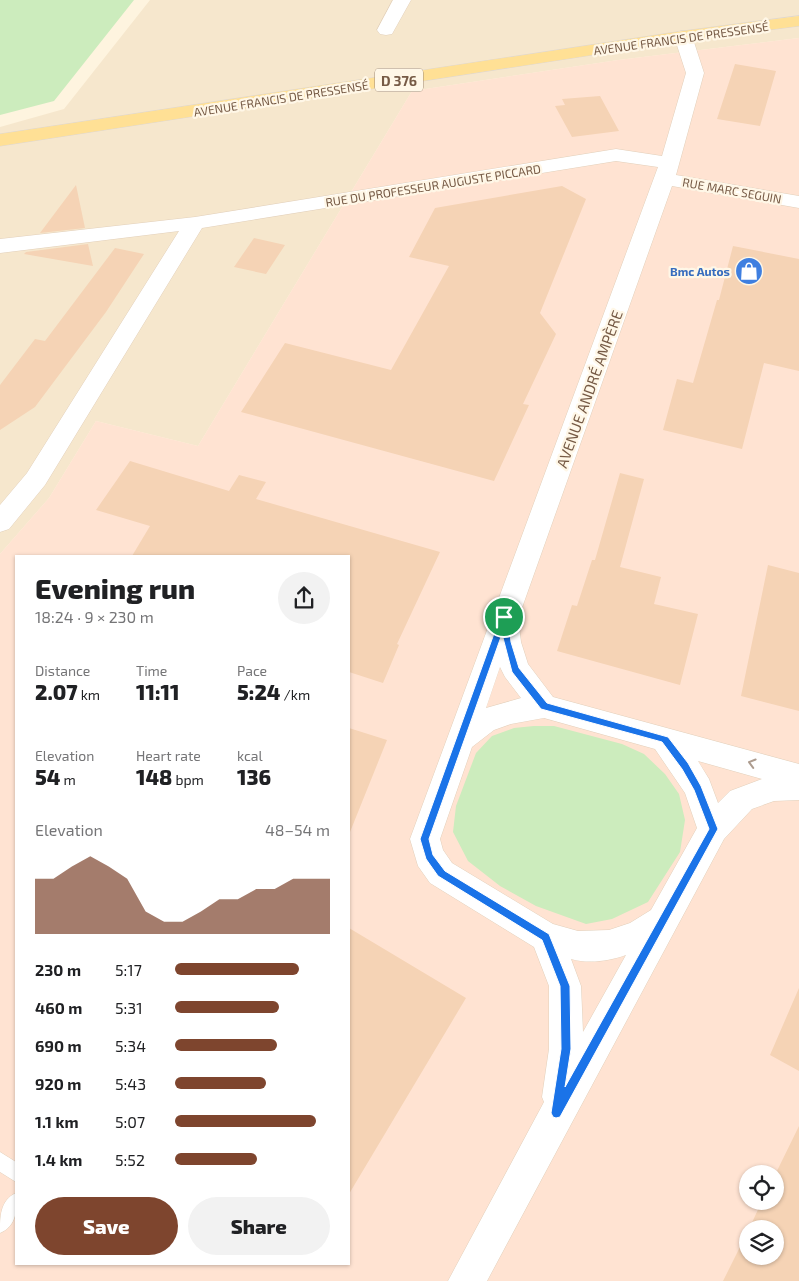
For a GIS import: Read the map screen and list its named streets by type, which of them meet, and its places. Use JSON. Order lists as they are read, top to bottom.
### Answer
{
  "streets": {
    "main road": ["AVENUE FRANCIS DE PRESSENSÉ", "D 376"],
    "street": ["RUE DU PROFESSEUR AUGUSTE PICCARD", "RUE MARC SEGUIN", "AVENUE ANDRÉ AMPÈRE"]
  },
  "crossings": [
    ["AVENUE FRANCIS DE PRESSENSÉ", "AVENUE ANDRÉ AMPÈRE"],
    ["RUE DU PROFESSEUR AUGUSTE PICCARD", "RUE MARC SEGUIN"],
    ["RUE DU PROFESSEUR AUGUSTE PICCARD", "AVENUE ANDRÉ AMPÈRE"],
    ["RUE MARC SEGUIN", "AVENUE ANDRÉ AMPÈRE"]
  ],
  "places": {
    "shop": ["Bmc Autos"]
  },
  "page": {
    "heading": ["Evening run", "18:24 · 9 × 230 m"],
    "stats": [
      ["Distance", "2.07 km"],
      ["Time", "11:11"],
      ["Pace", "5:24 /km"],
      ["Elevation", "54 m"],
      ["Heart rate", "148 bpm"],
      ["kcal", "136"]
    ],
    "chart": ["Elevation", "48–54 m"],
    "list": [
      {
        "name": "230 m",
        "note": "5:17"
      },
      {
        "name": "460 m",
        "note": "5:31"
      },
      {
        "name": "690 m",
        "note": "5:34"
      },
      {
        "name": "920 m",
        "note": "5:43"
      },
      {
        "name": "1.1 km",
        "note": "5:07"
      },
      {
        "name": "1.4 km",
        "note": "5:52"
      }
    ],
    "buttons": ["Save", "Share"]
  }
}
